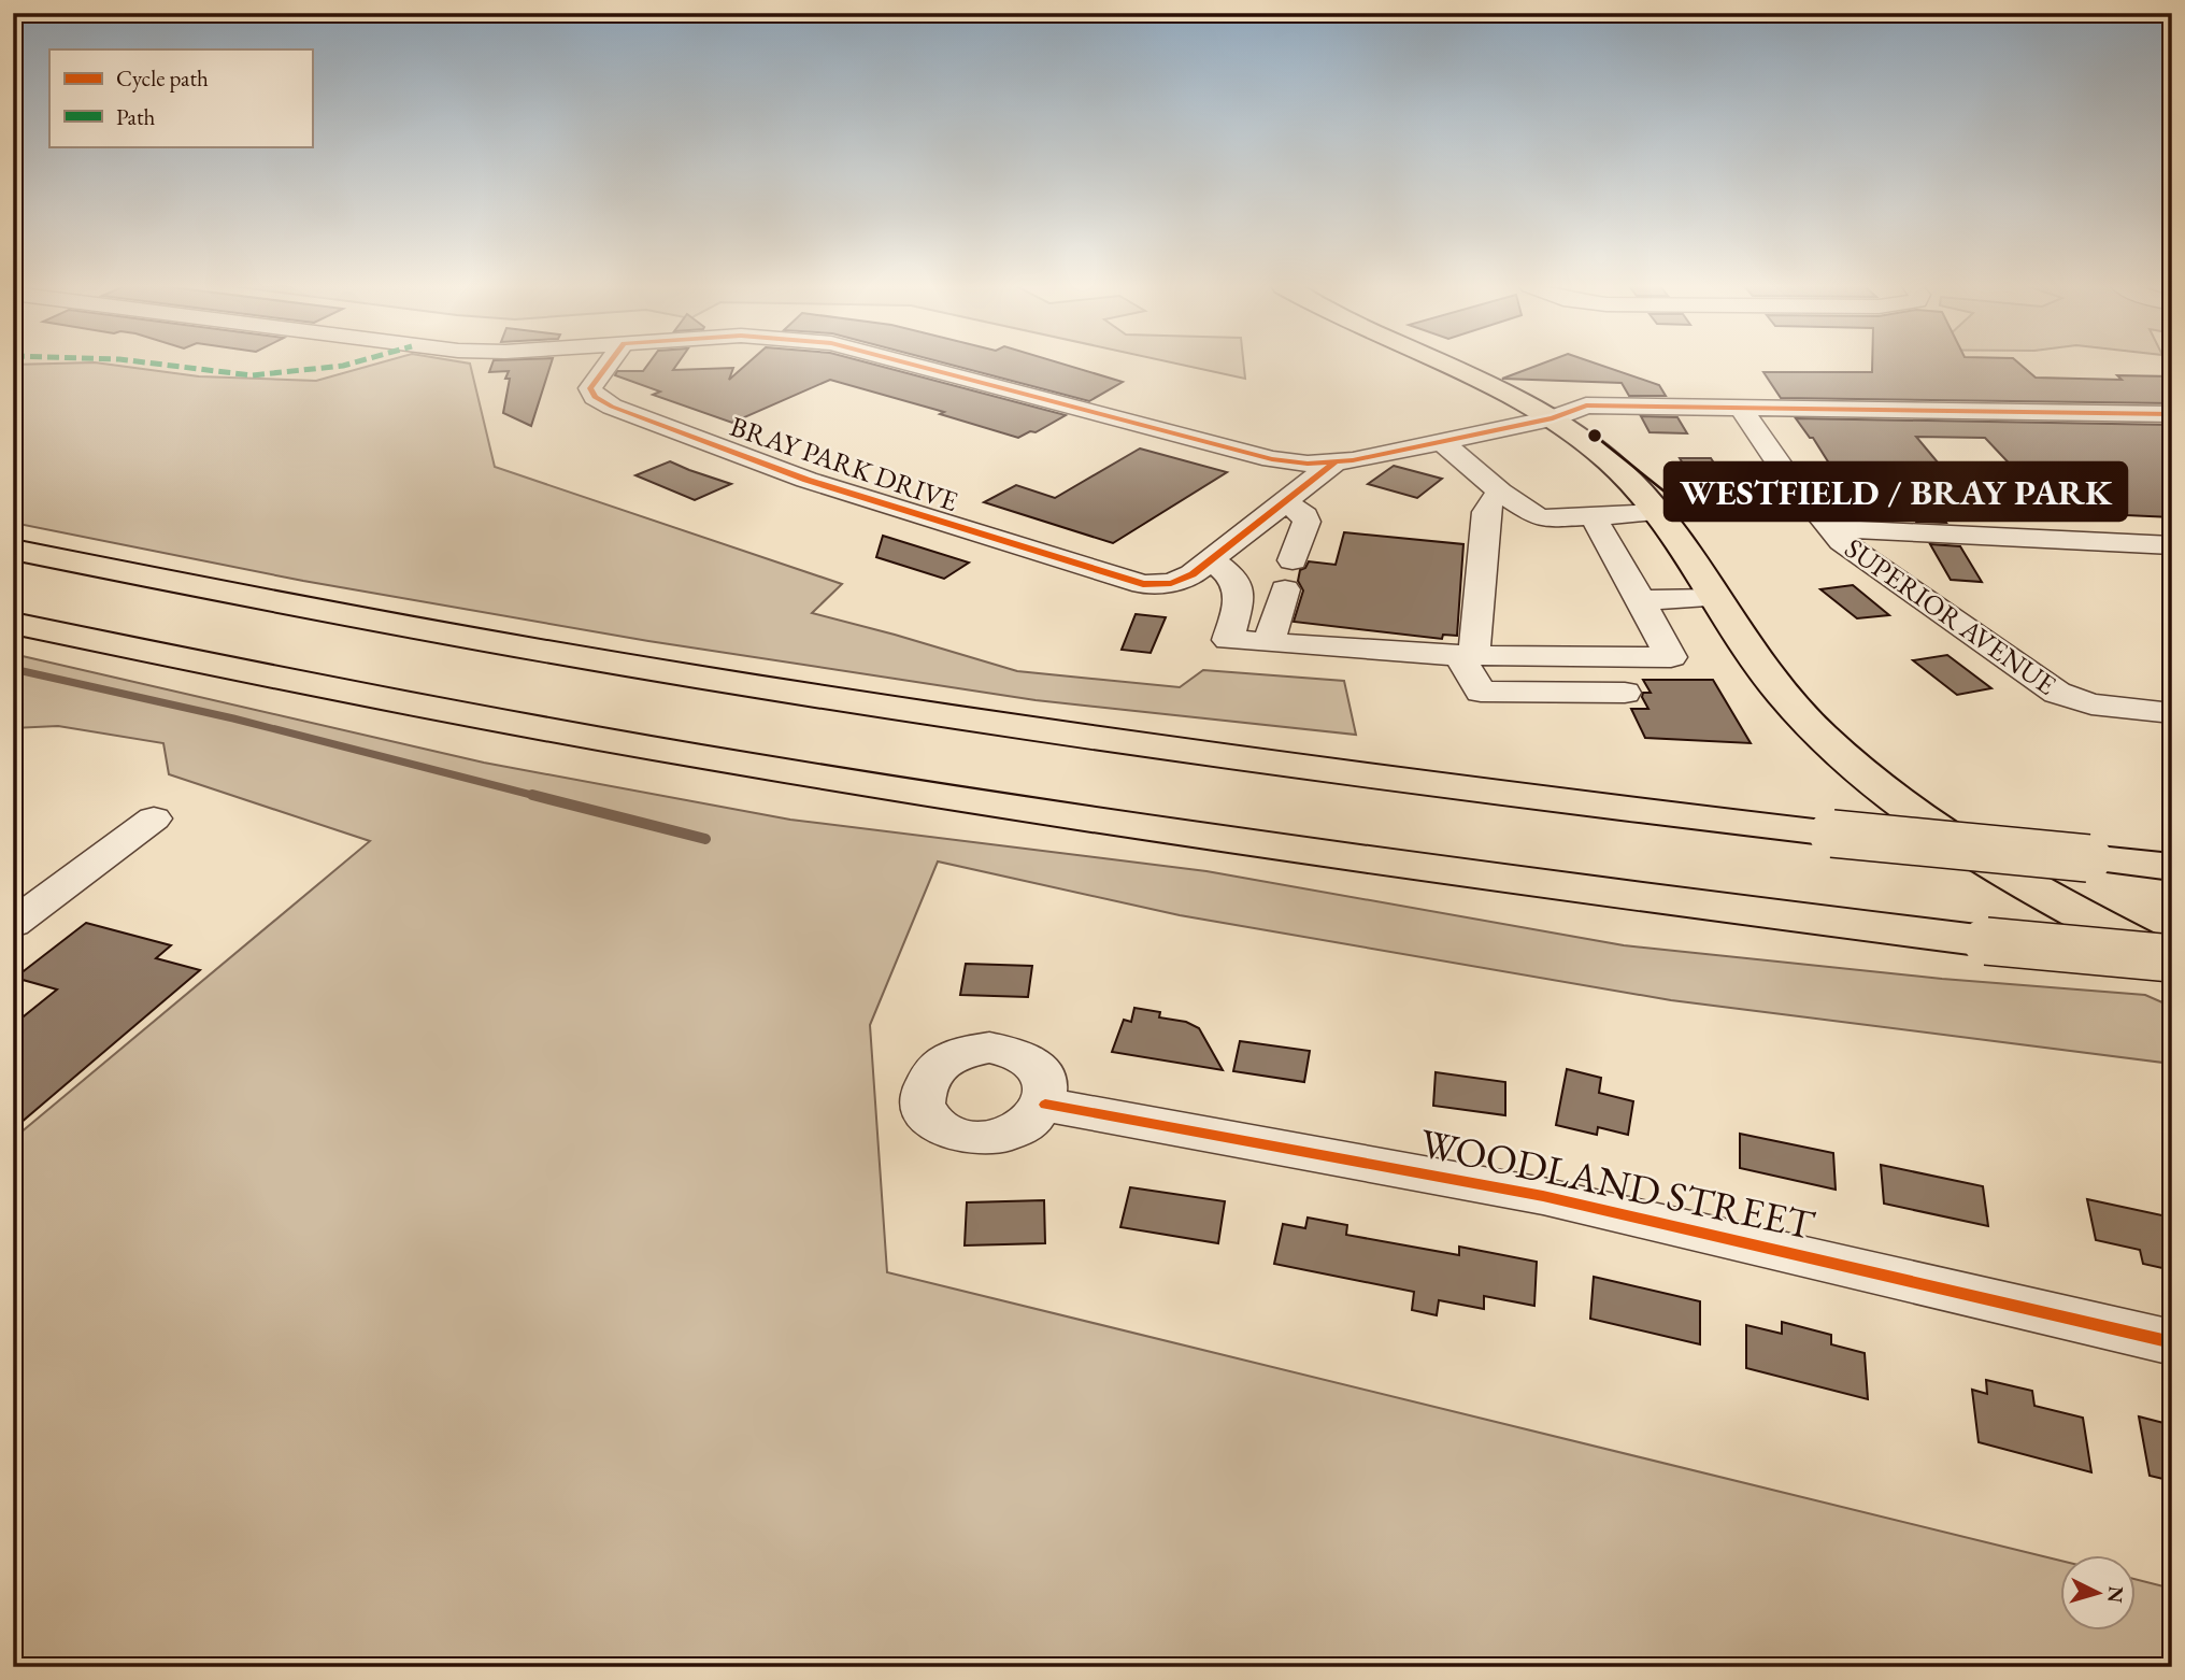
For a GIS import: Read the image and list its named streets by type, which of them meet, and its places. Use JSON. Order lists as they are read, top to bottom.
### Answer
{
  "streets": {
    "street": ["BRAY PARK DRIVE", "SUPERIOR AVENUE", "WOODLAND STREET"]
  },
  "crossings": [
    ["BRAY PARK DRIVE", "SUPERIOR AVENUE"]
  ],
  "places": ["WESTFIELD / BRAY PARK"],
  "legend": ["Cycle path", "Path"],
  "north": "right"
}
